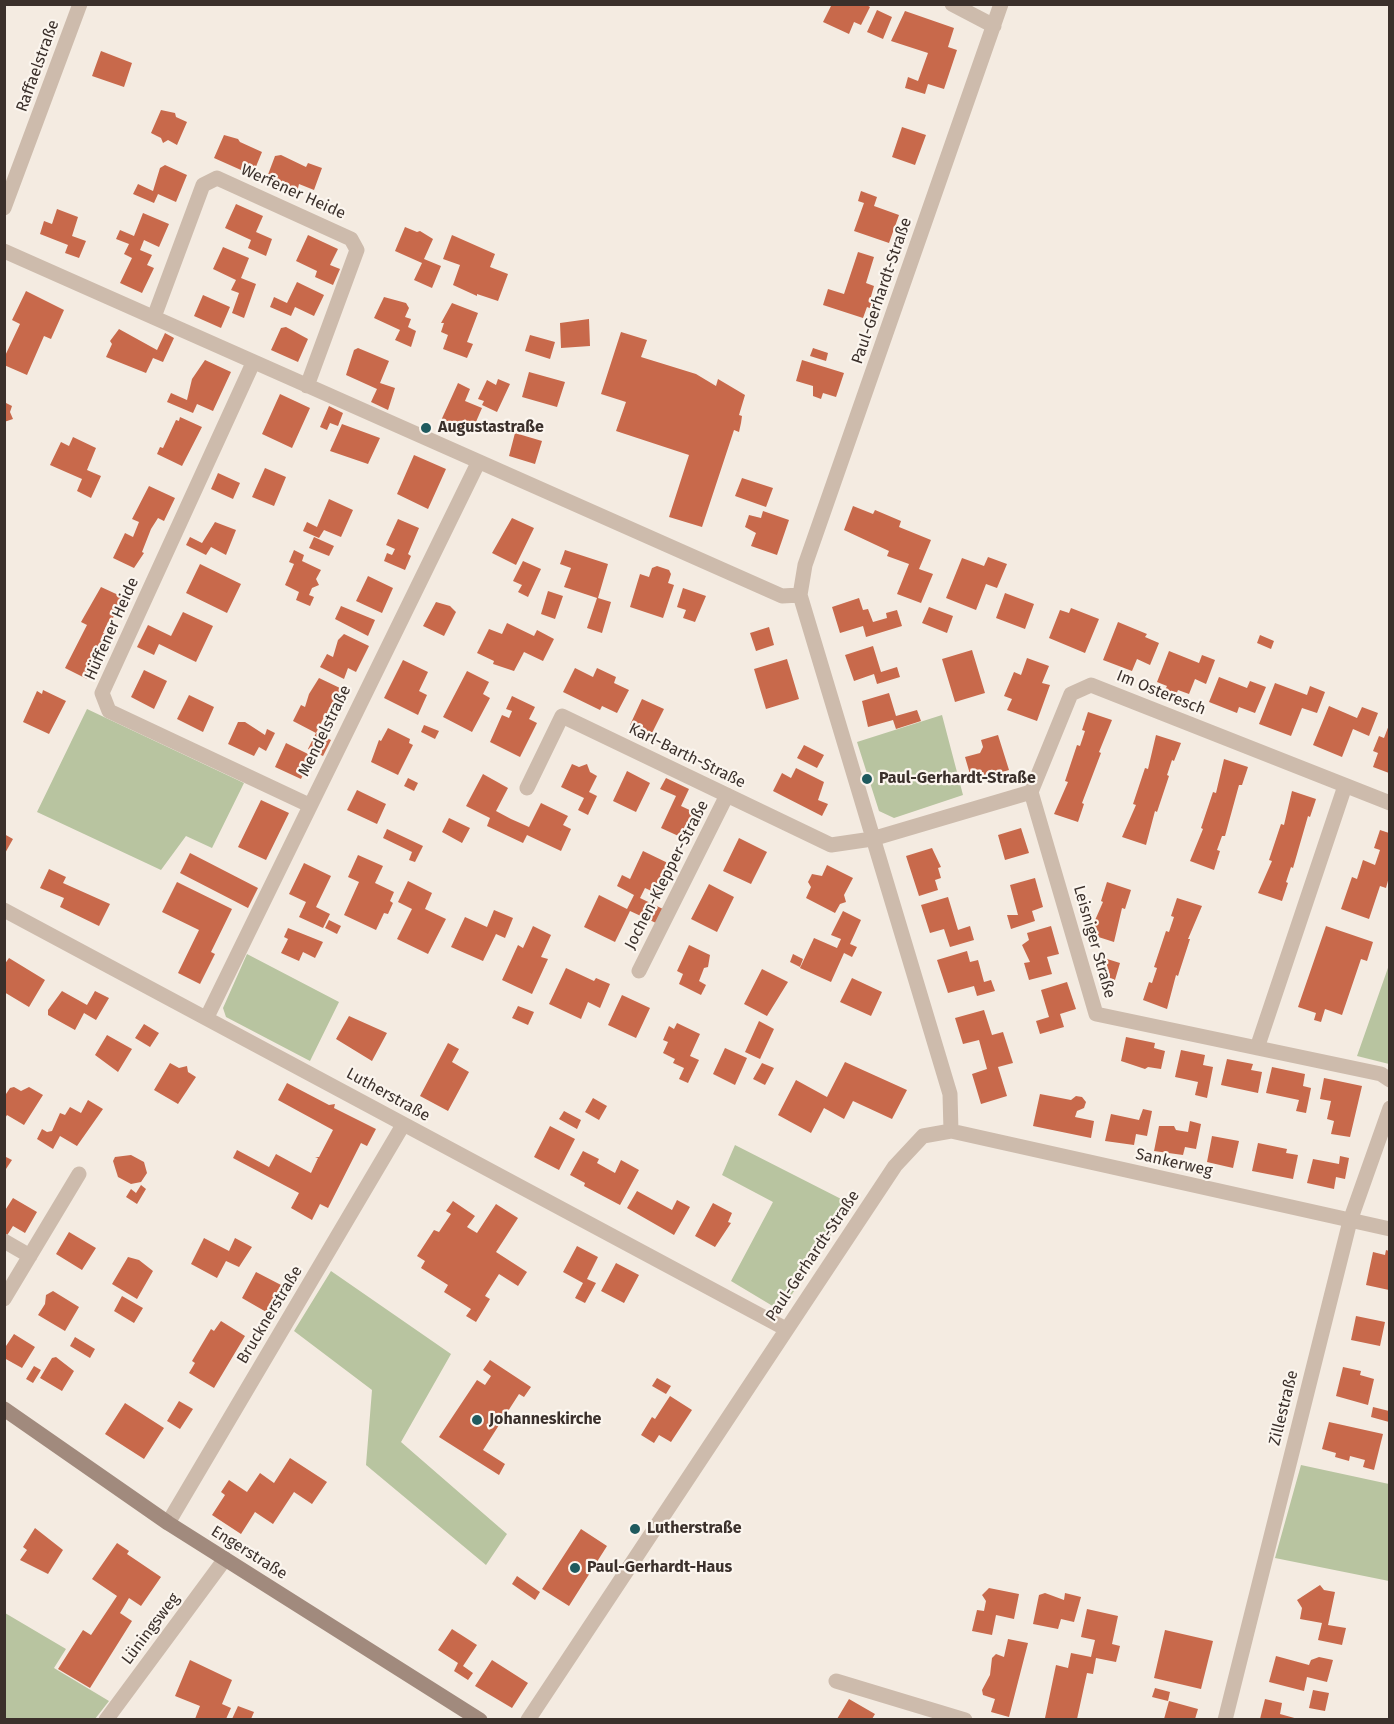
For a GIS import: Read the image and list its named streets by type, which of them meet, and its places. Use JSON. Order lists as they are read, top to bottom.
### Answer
{
  "streets": {
    "main road": ["Engerstraße"],
    "street": [
      "Raffaelstraße",
      "Werfener Heide",
      "Paul-Gerhardt-Straße",
      "Hüffener Heide",
      "Im Osteresch",
      "Mendelstraße",
      "Karl-Barth-Straße",
      "Jochen-Klepper-Straße",
      "Leisniger Straße",
      "Lutherstraße",
      "Sankerweg",
      "Brucknerstraße",
      "Zillestraße",
      "Lüningsweg"
    ]
  },
  "crossings": [
    ["Paul-Gerhardt-Straße", "Karl-Barth-Straße"],
    ["Paul-Gerhardt-Straße", "Lutherstraße"],
    ["Paul-Gerhardt-Straße", "Sankerweg"],
    ["Hüffener Heide", "Mendelstraße"],
    ["Im Osteresch", "Leisniger Straße"],
    ["Mendelstraße", "Lutherstraße"],
    ["Karl-Barth-Straße", "Jochen-Klepper-Straße"],
    ["Lutherstraße", "Brucknerstraße"],
    ["Sankerweg", "Zillestraße"],
    ["Brucknerstraße", "Engerstraße"],
    ["Engerstraße", "Lüningsweg"]
  ],
  "places": [
    "Augustastraße",
    "Paul-Gerhardt-Straße",
    "Johanneskirche",
    "Lutherstraße",
    "Paul-Gerhardt-Haus"
  ]
}
